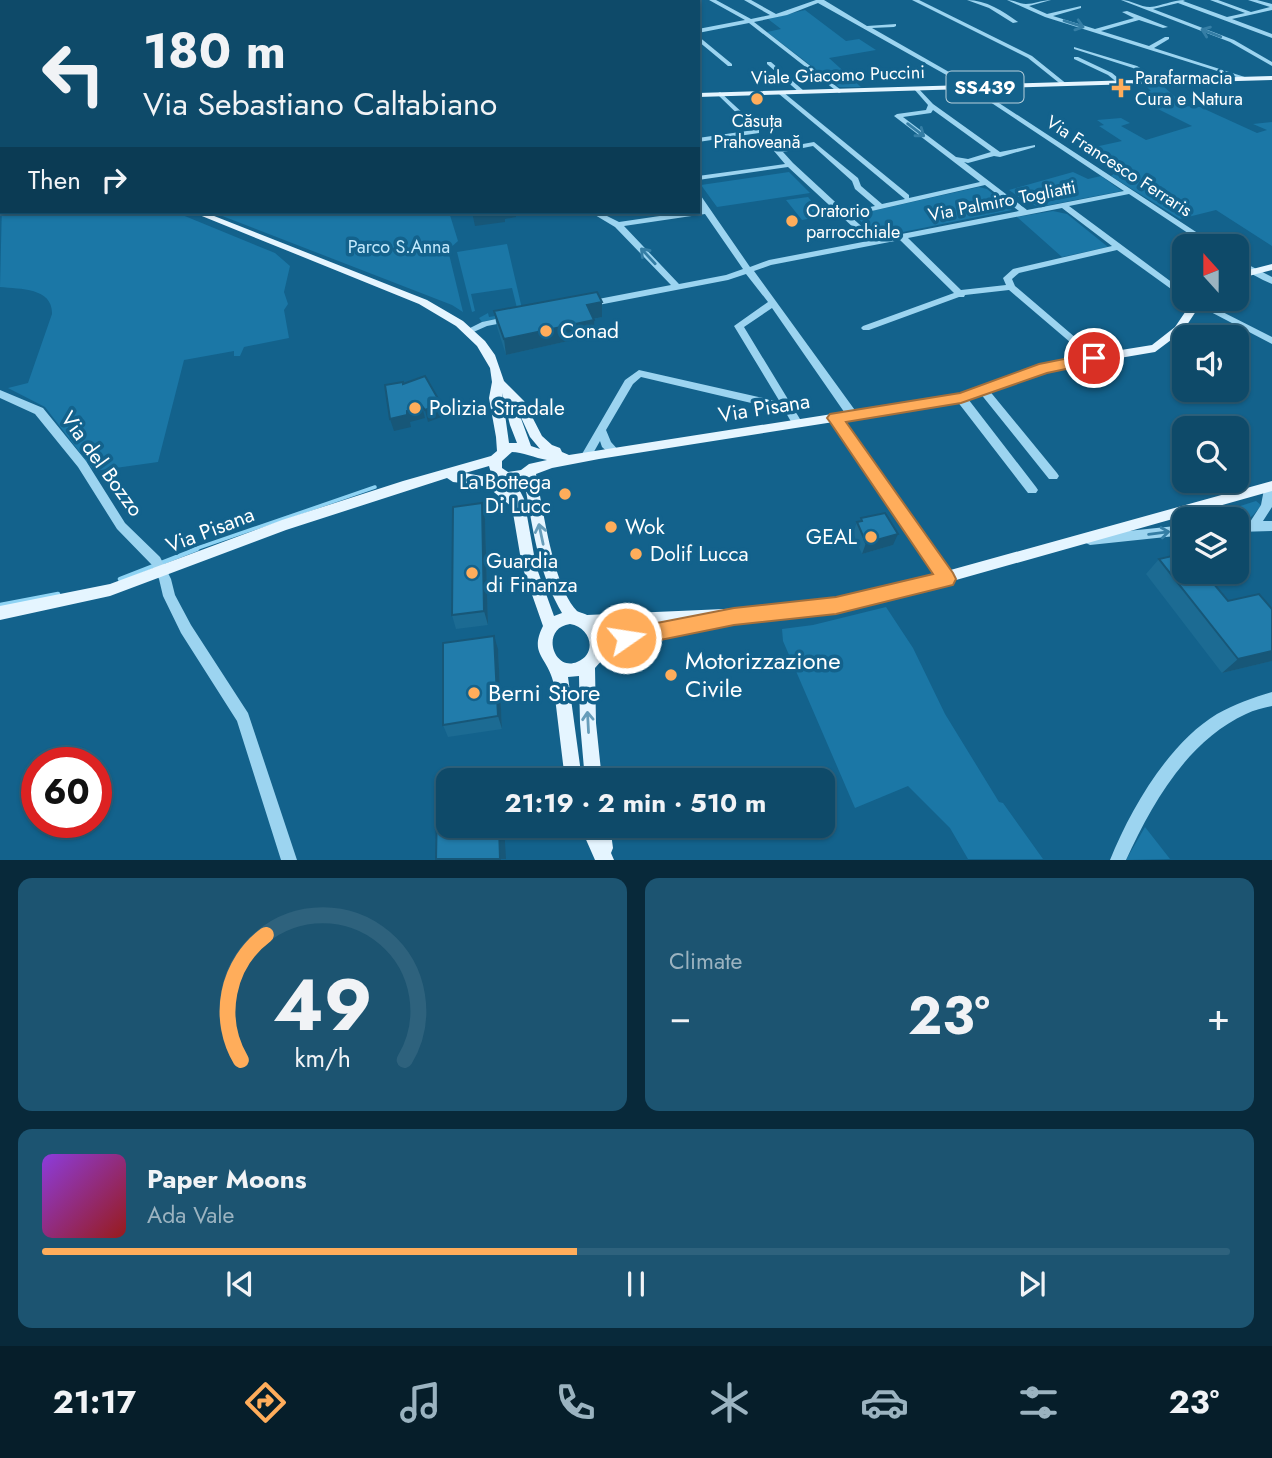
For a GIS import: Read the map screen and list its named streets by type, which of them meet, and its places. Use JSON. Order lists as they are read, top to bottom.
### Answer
{
  "streets": {
    "main road": ["Viale Giacomo Puccini", "SS439", "Via Pisana"],
    "street": ["Via Francesco Ferraris", "Via Palmiro Togliatti", "Via del Bozzo"]
  },
  "crossings": [
    ["Viale Giacomo Puccini", "Via Francesco Ferraris"],
    ["Via Francesco Ferraris", "Via Palmiro Togliatti"],
    ["Via Pisana", "Via del Bozzo"]
  ],
  "parks": ["Parco S.Anna"],
  "places": {
    "health": ["Parafarmacia Cura e Natura"],
    "other": [
      "Căsuța Prahoveană",
      "Oratorio parrocchiale",
      "Conad",
      "Polizia Stradale",
      "La Bottega Di Lucc",
      "Wok",
      "GEAL",
      "Dolif Lucca",
      "Guardia di Finanza",
      "Motorizzazione Civile",
      "Berni Store"
    ]
  },
  "north": "top",
  "page": {
    "turn": ["180 m", "Via Sebastiano Caltabiano"],
    "then": "Then",
    "limit": "60",
    "trip": "21:19 · 2 min · 510 m",
    "tile": "Climate",
    "heat": ["−", "23°", "+"],
    "song": ["Paper Moons", "Ada Vale"],
    "tabs": ["21:17", "23°"],
    "gauge": ["49", "km/h"]
  }
}
